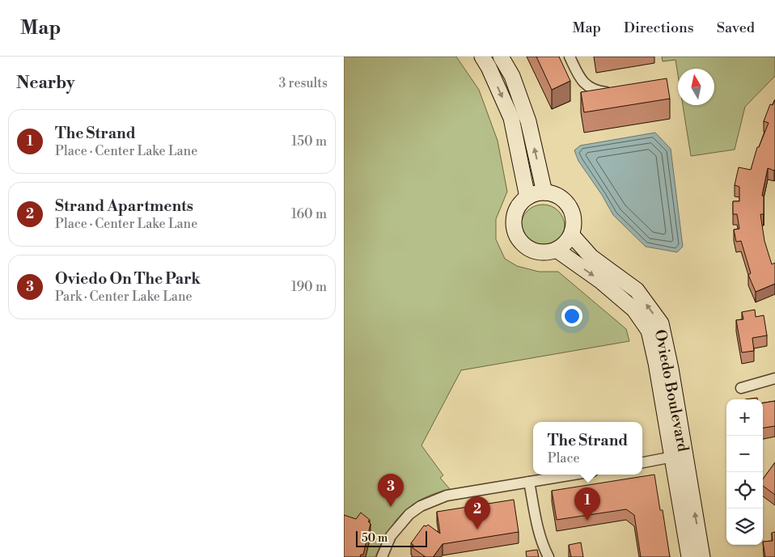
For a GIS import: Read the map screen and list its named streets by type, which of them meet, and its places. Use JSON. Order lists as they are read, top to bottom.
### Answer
{
  "streets": {
    "street": ["Oviedo Boulevard"]
  },
  "scale_bar": "50 m",
  "north": "top",
  "page": {
    "header": "Map",
    "nav": ["Map", "Directions", "Saved"],
    "heading": ["Nearby", "3 results"],
    "list": [
      {
        "mark": "1",
        "name": "The Strand",
        "note": "Place · Center Lake Lane",
        "value": "150 m"
      },
      {
        "mark": "2",
        "name": "Strand Apartments",
        "note": "Place · Center Lake Lane",
        "value": "160 m"
      },
      {
        "mark": "3",
        "name": "Oviedo On The Park",
        "note": "Park · Center Lake Lane",
        "value": "190 m"
      }
    ],
    "map_buttons": ["+", "−"],
    "popup": ["The Strand", "Place"],
    "pins": ["3", "1", "2"],
    "scale": "50 m"
  }
}
